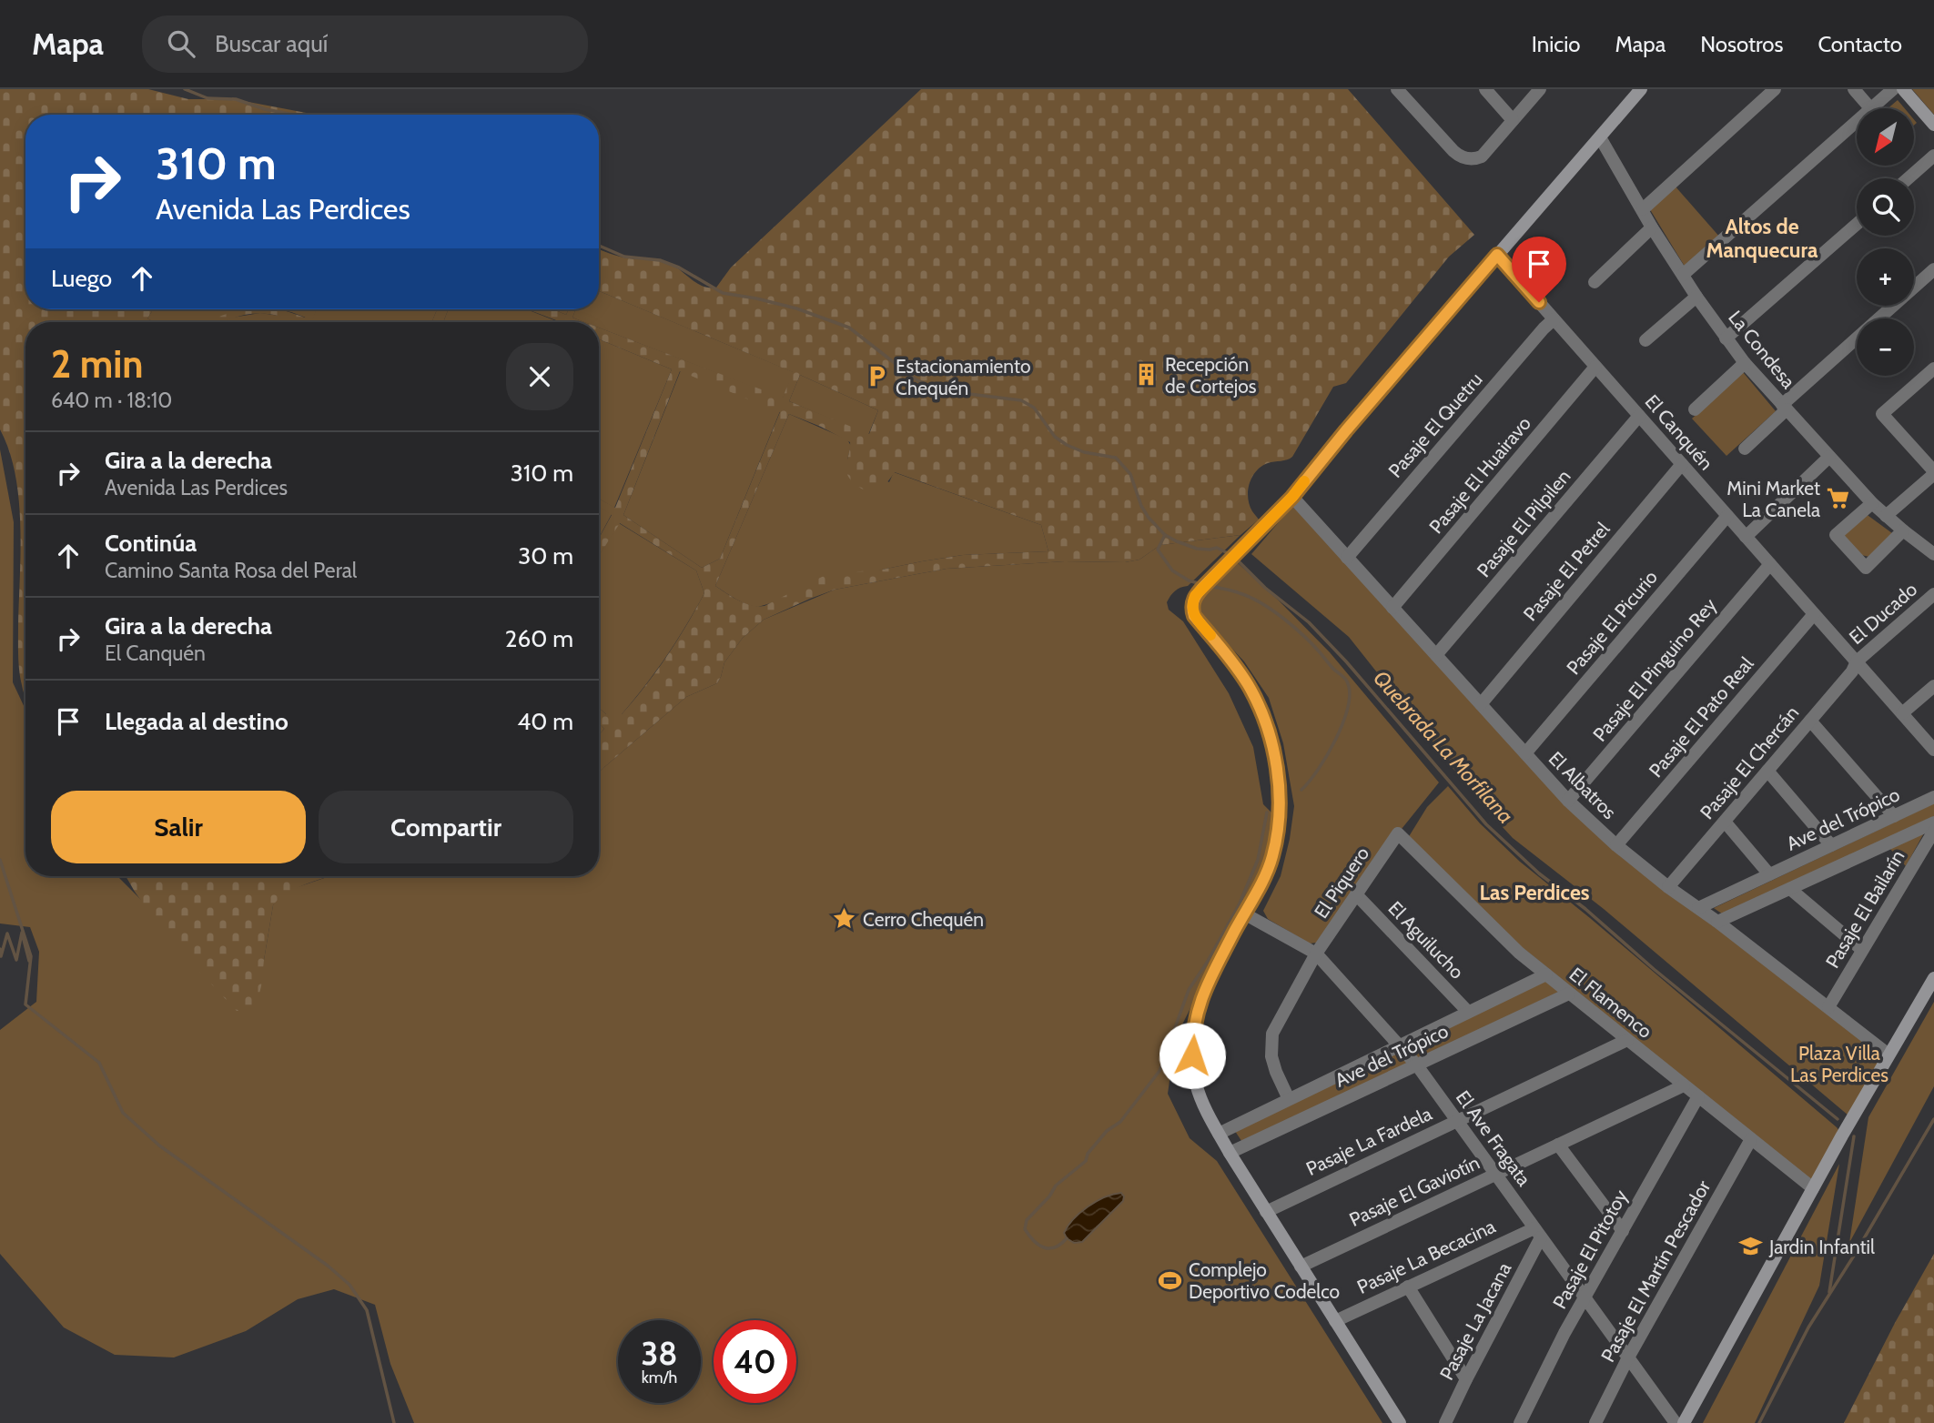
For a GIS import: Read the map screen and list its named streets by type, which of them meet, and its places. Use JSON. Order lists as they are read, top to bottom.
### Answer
{
  "streets": {
    "street": [
      "La Condesa",
      "Pasaje El Quetru",
      "El Canquén",
      "Pasaje El Huairavo",
      "Pasaje El Pilpilen",
      "Pasaje El Petrel",
      "El Ducado",
      "Pasaje El Picurio",
      "Pasaje El Pinguino Rey",
      "Pasaje El Pato Real",
      "Pasaje El Chercán",
      "El Albatros",
      "Ave del Trópico",
      "El Piquero",
      "Pasaje El Bailarín",
      "El Aguilucho",
      "El Flamenco",
      "El Ave Fragata",
      "Pasaje La Fardela",
      "Pasaje El Gaviotín",
      "Pasaje El Pitotoy",
      "Pasaje La Becacina",
      "Pasaje El Martín Pescador",
      "Pasaje La Jacana"
    ]
  },
  "crossings": [
    ["Pasaje El Quetru", "El Canquén"],
    ["Pasaje El Quetru", "El Albatros"],
    ["El Canquén", "Pasaje El Huairavo"],
    ["El Canquén", "Pasaje El Pilpilen"],
    ["El Canquén", "Pasaje El Petrel"],
    ["El Canquén", "El Ducado"],
    ["El Canquén", "Pasaje El Picurio"],
    ["El Canquén", "Pasaje El Pinguino Rey"],
    ["El Canquén", "Pasaje El Pato Real"],
    ["El Canquén", "Pasaje El Chercán"],
    ["Pasaje El Huairavo", "El Albatros"],
    ["Pasaje El Pilpilen", "El Albatros"],
    ["Pasaje El Petrel", "El Albatros"],
    ["El Ducado", "Pasaje El Chercán"],
    ["Pasaje El Picurio", "El Albatros"],
    ["Pasaje El Pinguino Rey", "El Albatros"],
    ["Pasaje El Pato Real", "El Albatros"],
    ["Pasaje El Chercán", "El Albatros"],
    ["El Albatros", "Ave del Trópico"],
    ["El Albatros", "Pasaje El Bailarín"],
    ["Ave del Trópico", "El Piquero"],
    ["Ave del Trópico", "El Aguilucho"],
    ["Ave del Trópico", "El Flamenco"],
    ["Ave del Trópico", "El Ave Fragata"],
    ["El Piquero", "El Aguilucho"],
    ["El Piquero", "El Flamenco"],
    ["El Piquero", "El Ave Fragata"],
    ["El Flamenco", "Pasaje La Fardela"],
    ["El Flamenco", "Pasaje El Gaviotín"],
    ["El Flamenco", "Pasaje El Pitotoy"],
    ["El Flamenco", "Pasaje El Martín Pescador"],
    ["El Ave Fragata", "Pasaje La Fardela"],
    ["El Ave Fragata", "Pasaje El Gaviotín"],
    ["El Ave Fragata", "Pasaje El Pitotoy"],
    ["El Ave Fragata", "Pasaje La Becacina"],
    ["El Ave Fragata", "Pasaje El Martín Pescador"],
    ["El Ave Fragata", "Pasaje La Jacana"],
    ["Pasaje La Becacina", "Pasaje La Jacana"]
  ],
  "districts": ["Altos de Manquecura", "Las Perdices"],
  "water": ["Quebrada La Morfilana"],
  "parks": ["Plaza Villa Las Perdices"],
  "places": {
    "building": ["Recepción de Cortejos"],
    "parking": ["Estacionamiento Chequén"],
    "supermarket": ["Mini Market La Canela"],
    "place": ["Cerro Chequén"],
    "school or university": ["Jardin Infantil"],
    "sports": ["Complejo Deportivo Codelco"]
  },
  "north": "bottom left",
  "page": {
    "header": "Mapa",
    "search": "Buscar aquí",
    "nav": [
      "Inicio",
      "Mapa",
      "Nosotros",
      "Contacto"
    ],
    "map_buttons": ["+", "−"],
    "turn": ["310 m", "Avenida Las Perdices"],
    "then": "Luego",
    "heading": ["2 min", "640 m · 18:10"],
    "list": [
      {
        "name": "Gira a la derecha",
        "note": "Avenida Las Perdices",
        "value": "310 m"
      },
      {
        "name": "Continúa",
        "note": "Camino Santa Rosa del Peral",
        "value": "30 m"
      },
      {
        "name": "Gira a la derecha",
        "note": "El Canquén",
        "value": "260 m"
      },
      {
        "name": "Llegada al destino",
        "value": "40 m"
      }
    ],
    "buttons": ["Salir", "Compartir"],
    "speed": "38 km/h",
    "limit": "40"
  }
}
